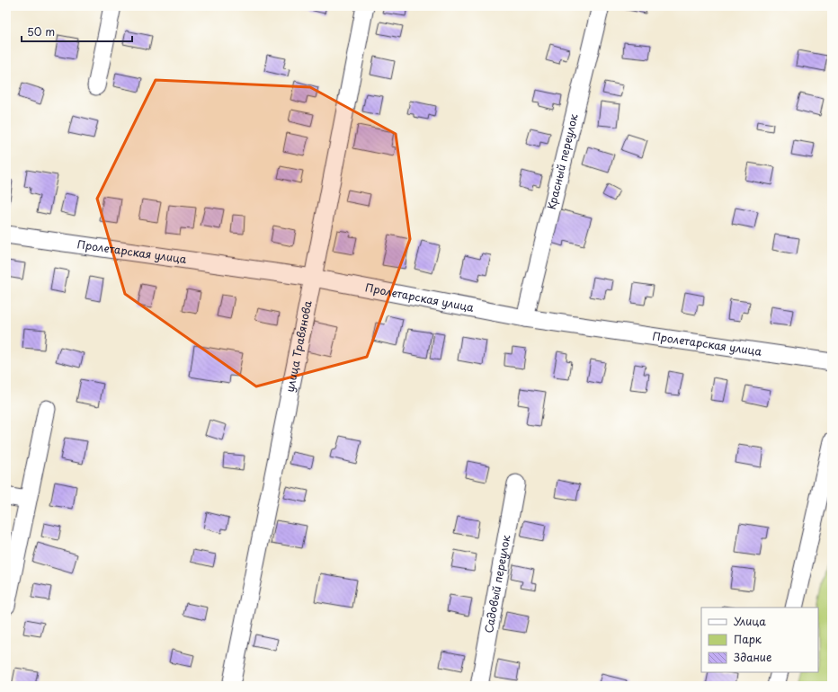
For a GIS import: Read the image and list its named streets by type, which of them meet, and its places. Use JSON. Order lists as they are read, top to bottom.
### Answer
{
  "streets": {
    "street": [
      "Красный переулок",
      "Пролетарская улица",
      "улица Травянова",
      "Садовый переулок"
    ]
  },
  "crossings": [
    ["Красный переулок", "Пролетарская улица"],
    ["Пролетарская улица", "улица Травянова"]
  ],
  "legend": ["Улица", "Парк", "Здание"],
  "scale_bar": "50 m"
}
